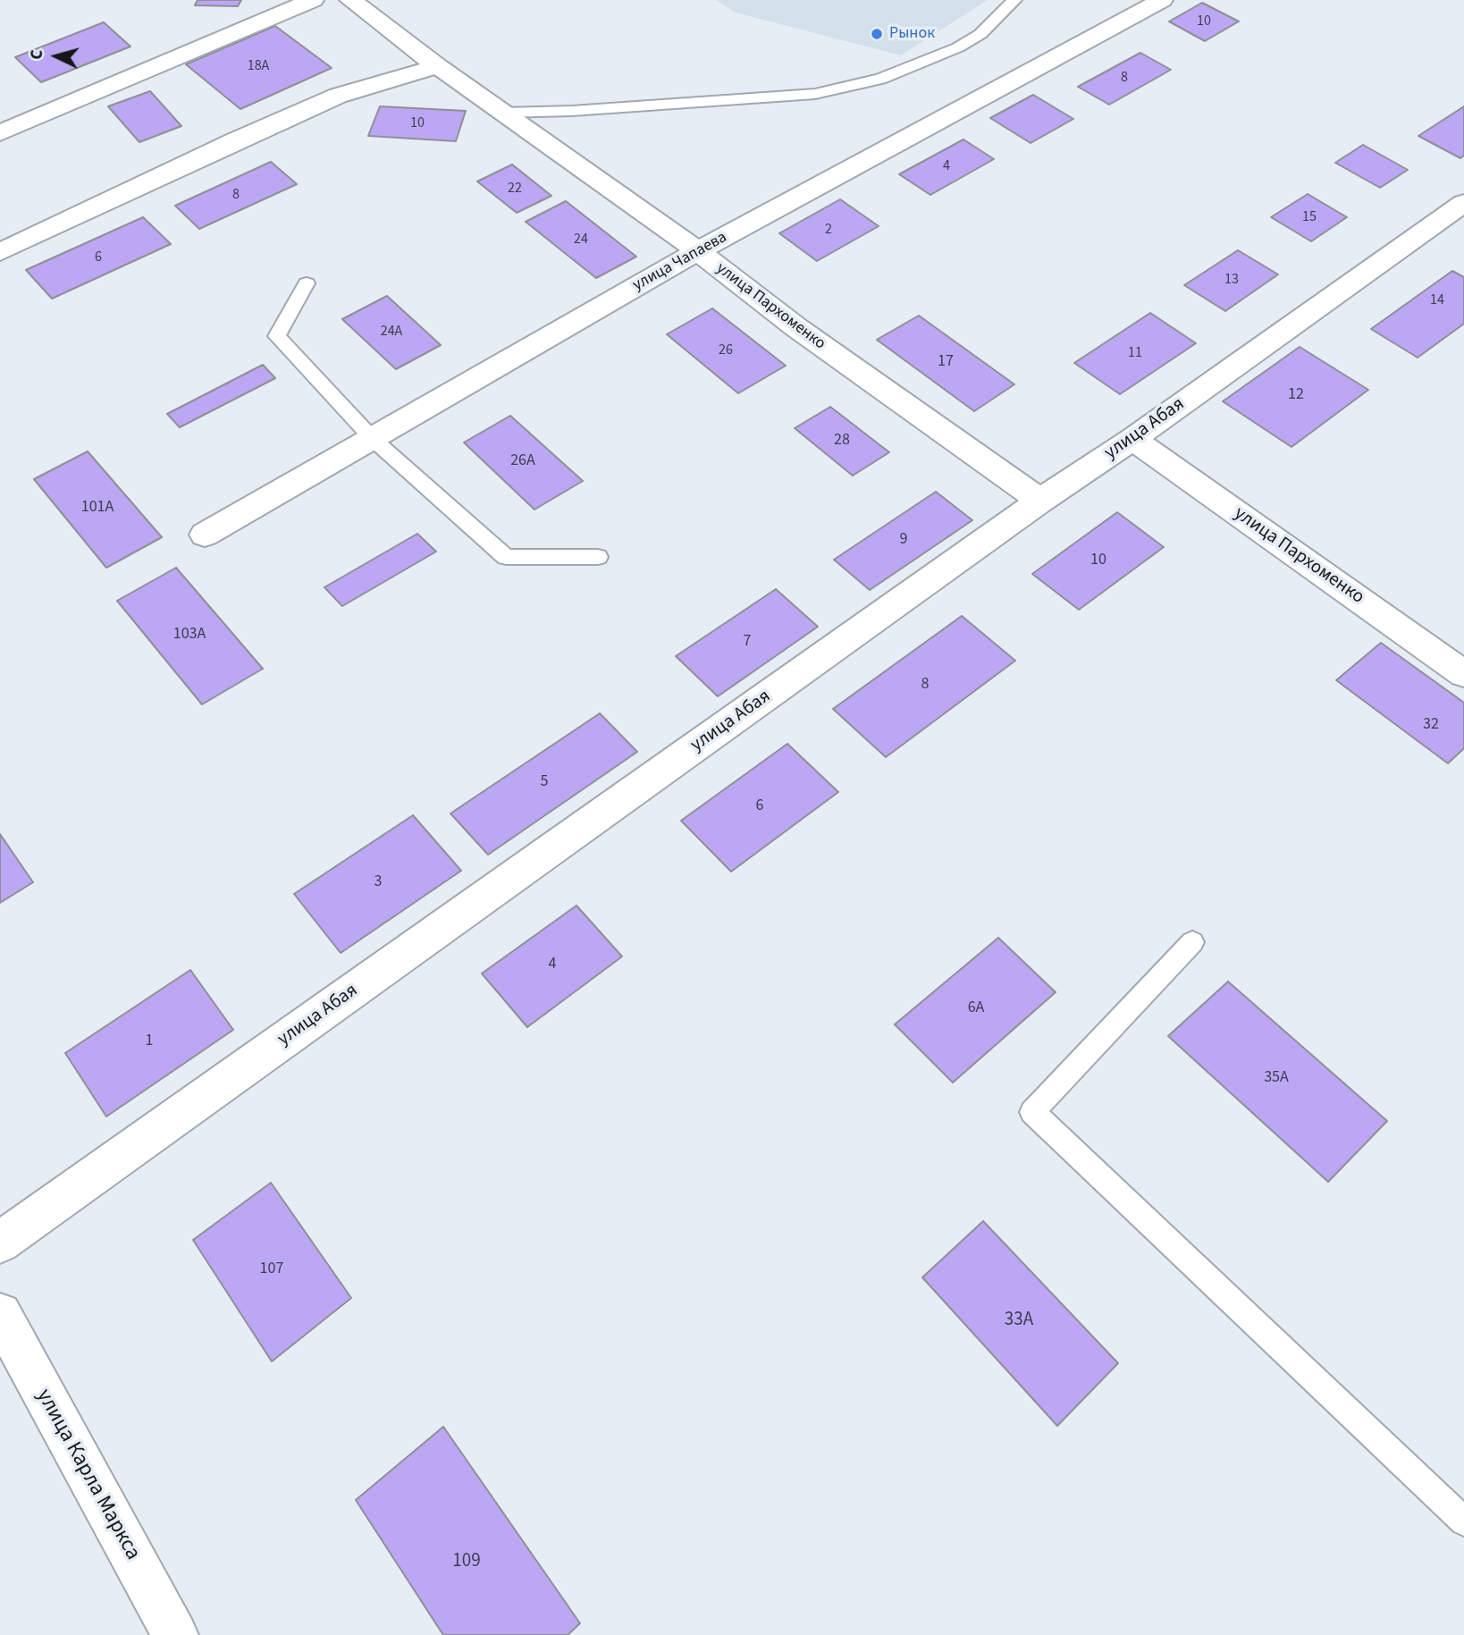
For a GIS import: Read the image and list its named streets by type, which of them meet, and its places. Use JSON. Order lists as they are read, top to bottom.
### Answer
{
  "streets": {
    "street": [
      "улица Чапаева",
      "улица Пархоменко",
      "улица Абая",
      "улица Карла Маркса"
    ]
  },
  "crossings": [
    ["улица Чапаева", "улица Пархоменко"],
    ["улица Пархоменко", "улица Абая"]
  ],
  "places": ["Рынок"],
  "house_numbers": [
    "10",
    "18А",
    "8",
    "10",
    "4",
    "22",
    "8",
    "15",
    "2",
    "24",
    "6",
    "13",
    "14",
    "24А",
    "26",
    "11",
    "17",
    "12",
    "28",
    "26А",
    "101А",
    "9",
    "10",
    "103А",
    "7",
    "8",
    "32",
    "5",
    "6",
    "3",
    "4",
    "6А",
    "1",
    "35А",
    "107",
    "33А",
    "109"
  ],
  "north": "left"
}
